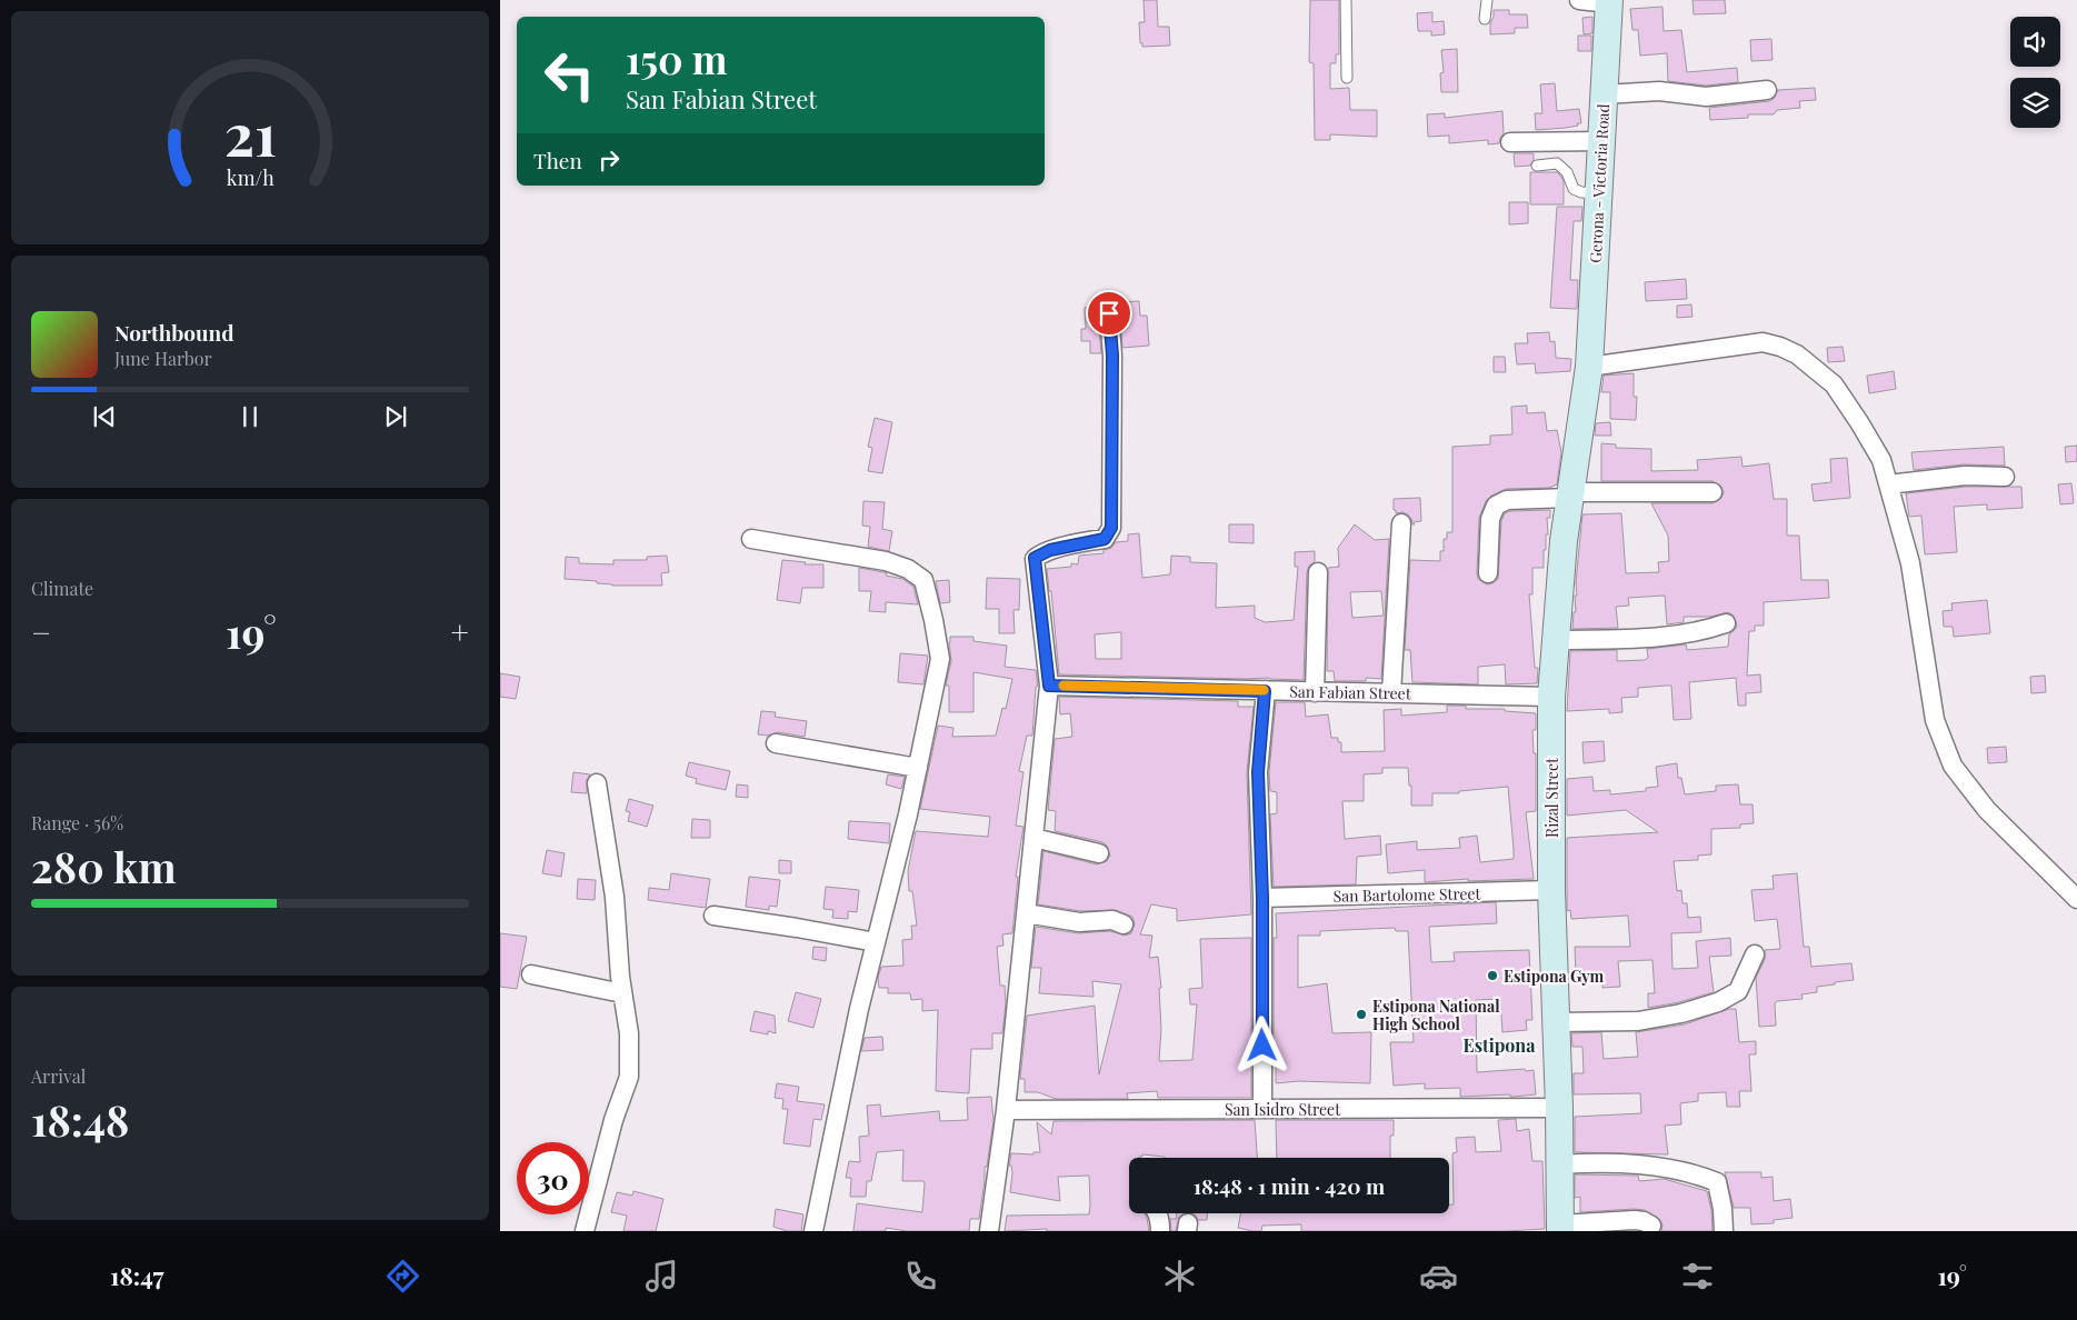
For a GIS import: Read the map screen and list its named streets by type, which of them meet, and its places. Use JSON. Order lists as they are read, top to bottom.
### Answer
{
  "streets": {
    "main road": ["Gerona - Victoria Road", "Rizal Street"],
    "street": ["San Fabian Street", "San Bartolome Street", "San Isidro Street"]
  },
  "crossings": [
    ["Gerona - Victoria Road", "Rizal Street"],
    ["San Fabian Street", "Rizal Street"],
    ["Rizal Street", "San Bartolome Street"],
    ["Rizal Street", "San Isidro Street"]
  ],
  "districts": ["Estipona"],
  "places": ["Estipona Gym", "Estipona National High School"],
  "page": {
    "turn": ["150 m", "San Fabian Street"],
    "then": "Then",
    "song": ["Northbound", "June Harbor"],
    "tile": [
      "Climate",
      ["Range · 56%", "280 km"],
      ["Arrival", "18:48"]
    ],
    "heat": ["−", "19°", "+"],
    "limit": "30",
    "trip": "18:48 · 1 min · 420 m",
    "tabs": ["18:47", "19°"],
    "gauge": ["21", "km/h"]
  }
}
